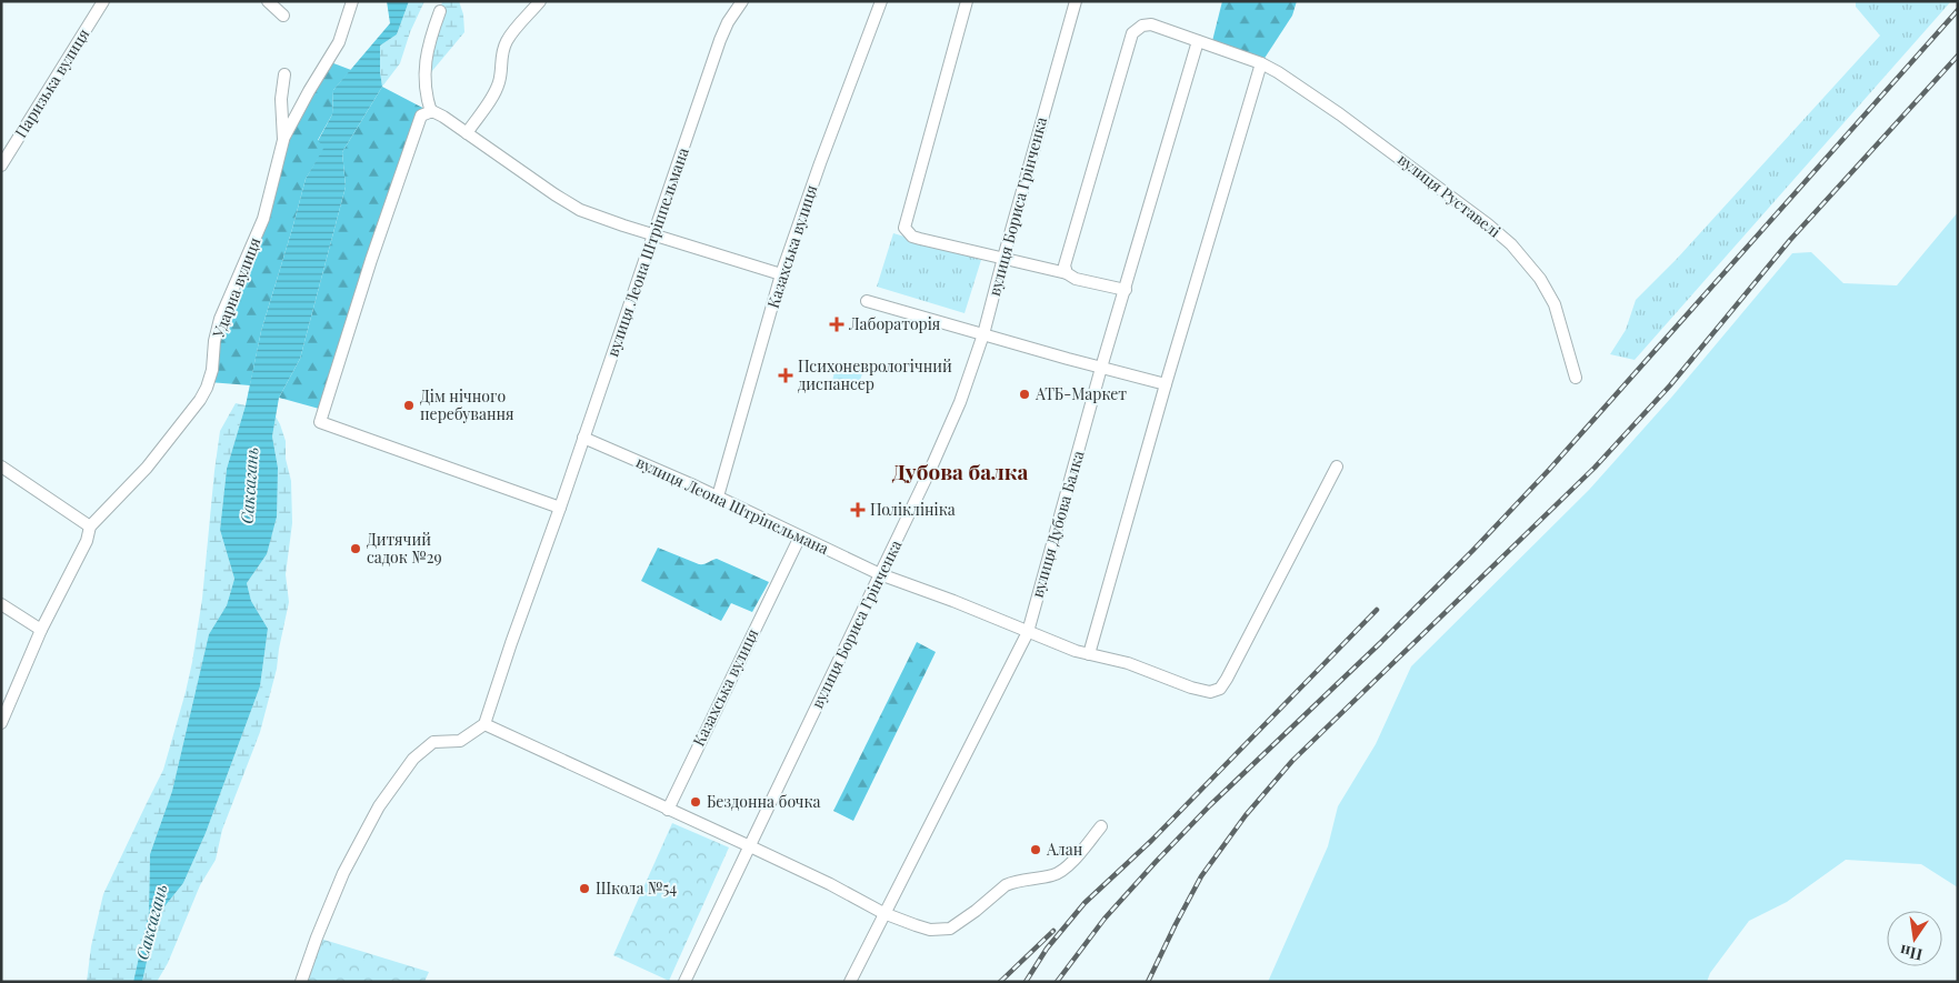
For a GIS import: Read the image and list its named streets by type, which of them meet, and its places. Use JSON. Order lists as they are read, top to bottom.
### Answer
{
  "streets": {
    "street": [
      "Паризька вулиця",
      "вулиця Руставелі",
      "вулиця Бориса Грінченка",
      "Казахська вулиця",
      "вулиця Леона Штріппельмана",
      "Ударна вулиця",
      "вулиця Леона Штріпельмана",
      "вулиця Дубова Балка"
    ]
  },
  "crossings": [
    ["вулиця Руставелі", "вулиця Дубова Балка"],
    ["вулиця Бориса Грінченка", "вулиця Леона Штріпельмана"],
    ["Казахська вулиця", "вулиця Леона Штріпельмана"],
    ["вулиця Леона Штріппельмана", "вулиця Леона Штріпельмана"],
    ["вулиця Леона Штріпельмана", "вулиця Дубова Балка"]
  ],
  "districts": ["Дубова балка"],
  "water": ["Саксагань"],
  "places": {
    "health": ["Лабораторія", "Психоневрологічний диспансер", "Поліклініка"],
    "other": [
      "АТБ-Маркет",
      "Дім нічного перебування",
      "Дитячий садок №29",
      "Бездонна бочка",
      "Алан",
      "Школа №54"
    ]
  },
  "north": "bottom"
}
